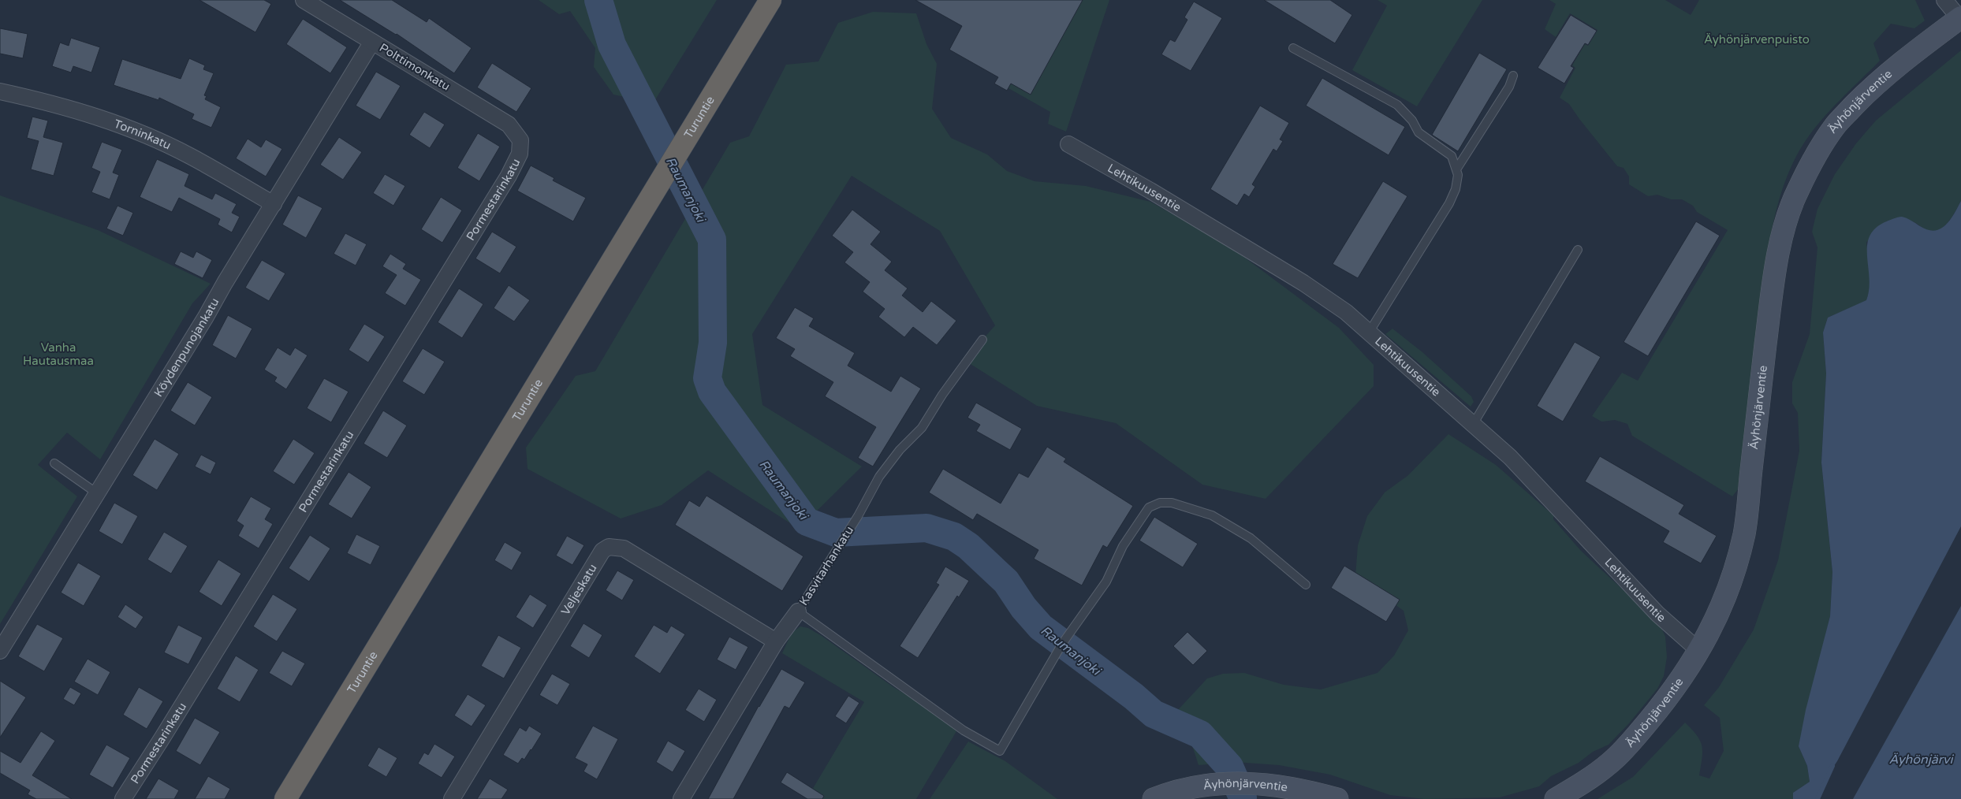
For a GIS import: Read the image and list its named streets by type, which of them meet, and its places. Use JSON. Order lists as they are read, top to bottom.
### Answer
{
  "streets": {
    "highway": ["Turuntie"],
    "main road": ["Äyhönjärventie"],
    "street": [
      "Polttimonkatu",
      "Torninkatu",
      "Lehtikuusentie",
      "Pormestarinkatu",
      "Köydenpunojankatu",
      "Kasvitarhankatu",
      "Veljeskatu"
    ]
  },
  "crossings": [
    ["Polttimonkatu", "Pormestarinkatu"],
    ["Polttimonkatu", "Köydenpunojankatu"],
    ["Äyhönjärventie", "Lehtikuusentie"],
    ["Torninkatu", "Köydenpunojankatu"],
    ["Kasvitarhankatu", "Veljeskatu"]
  ],
  "water": ["Raumanjoki", "Äyhönjärvi"],
  "parks": ["Äyhönjärvenpuisto", "Vanha Hautausmaa"]
}
